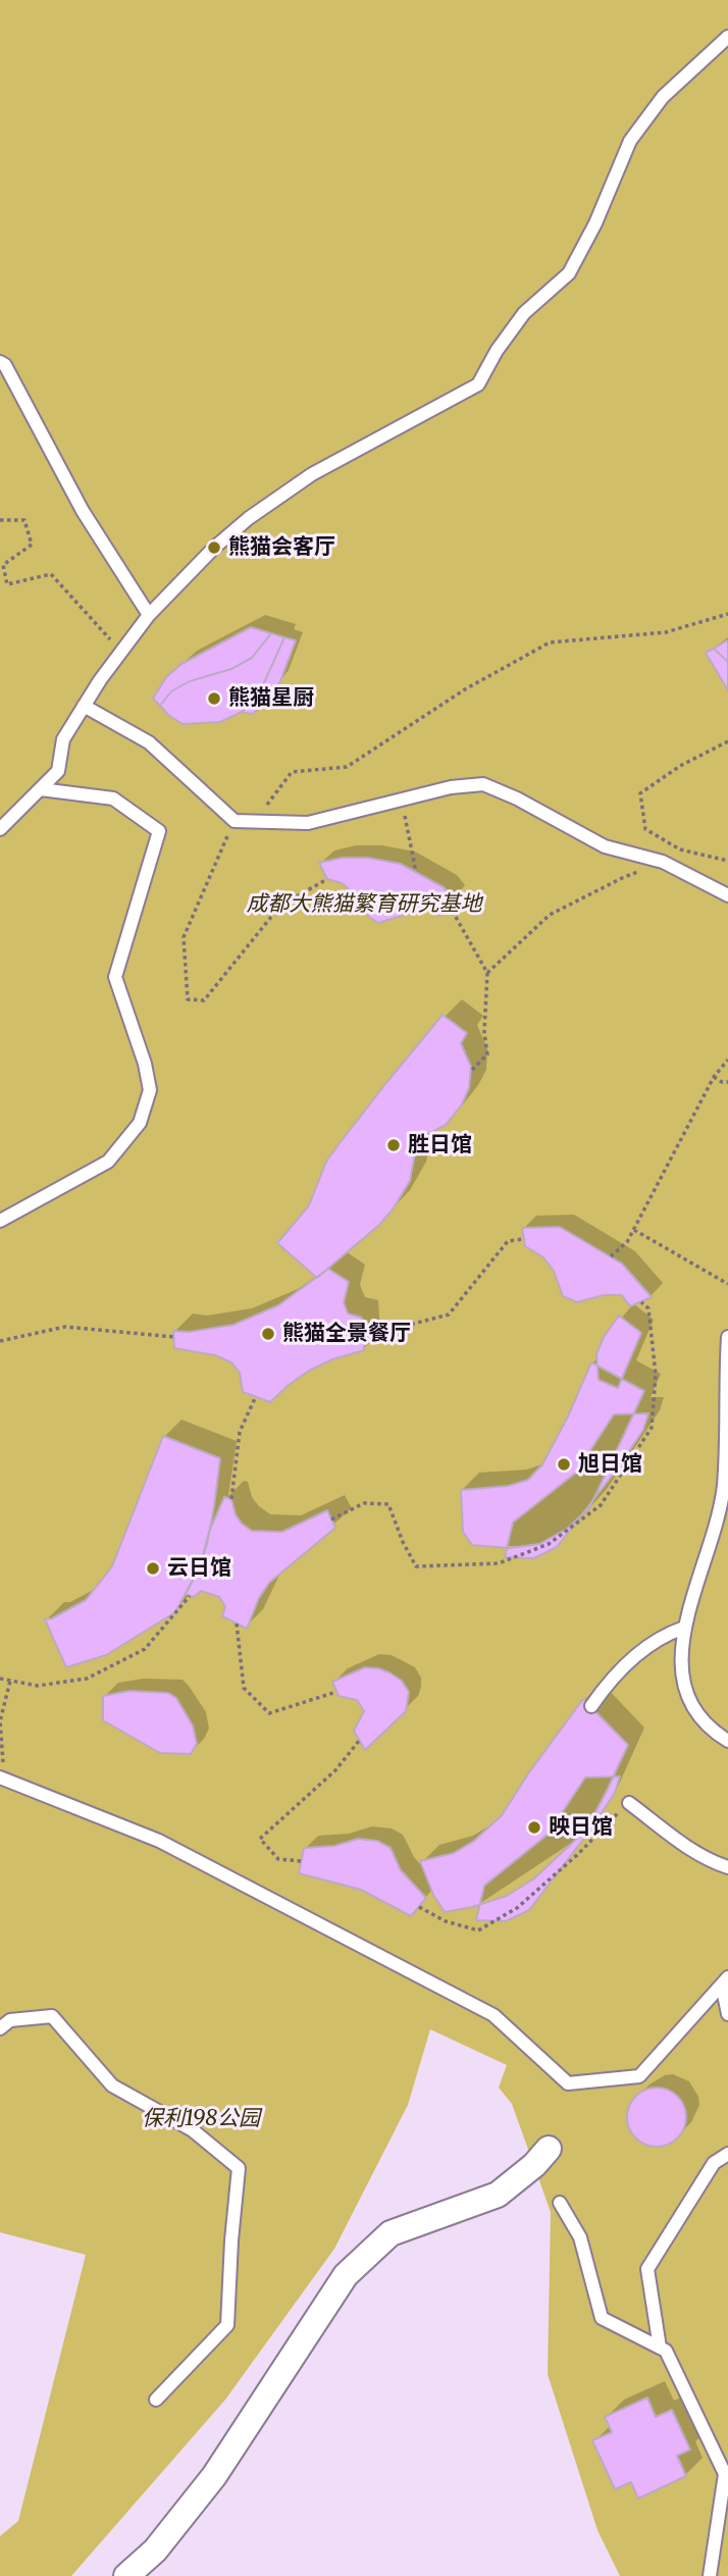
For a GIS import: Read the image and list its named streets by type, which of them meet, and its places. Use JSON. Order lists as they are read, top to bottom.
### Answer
{
  "parks": ["成都大熊猫繁育研究基地", "保利198公园"],
  "places": [
    "熊猫会客厅",
    "熊猫星厨",
    "胜日馆",
    "熊猫全景餐厅",
    "旭日馆",
    "云日馆",
    "映日馆"
  ]
}
